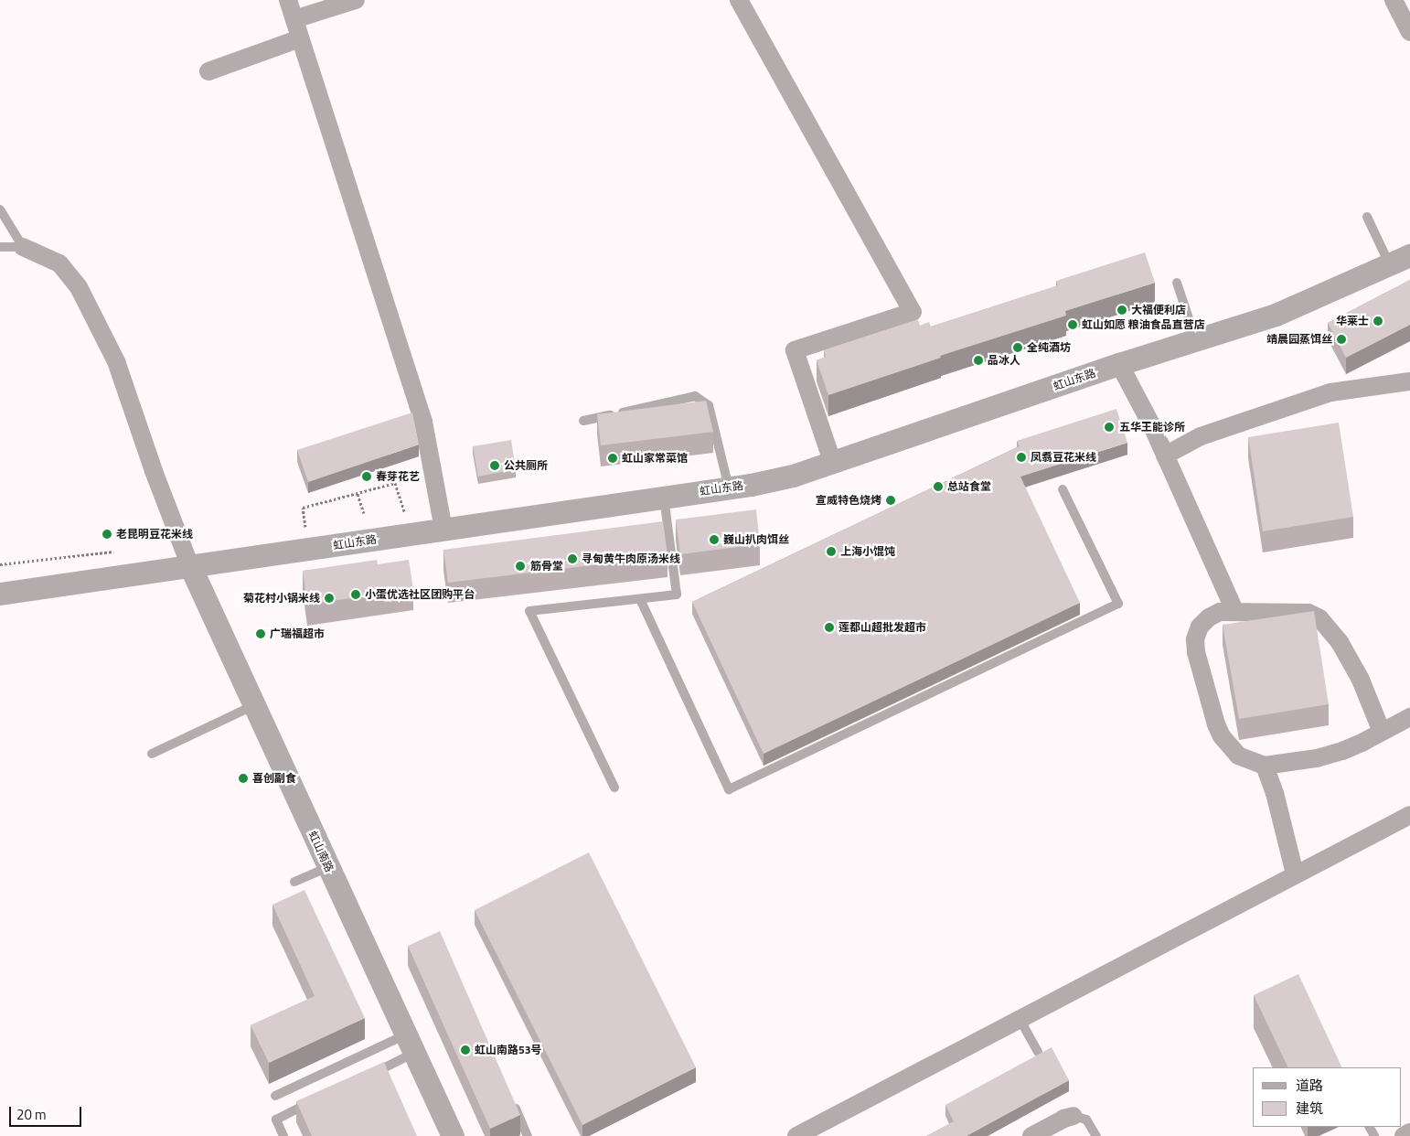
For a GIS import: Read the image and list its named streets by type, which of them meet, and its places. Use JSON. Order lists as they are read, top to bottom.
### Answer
{
  "streets": {
    "street": ["虹山东路", "虹山南路"]
  },
  "crossings": [
    ["虹山东路", "虹山南路"]
  ],
  "places": [
    "大福便利店",
    "华莱士",
    "虹山如愿 粮油食品直营店",
    "靖晨园蒸饵丝",
    "全纯酒坊",
    "品冰人",
    "五华王能诊所",
    "凤翥豆花米线",
    "虹山家常菜馆",
    "公共厕所",
    "春芽花艺",
    "总站食堂",
    "宣威特色烧烤",
    "老昆明豆花米线",
    "巍山扒肉饵丝",
    "上海小馄饨",
    "寻甸黄牛肉原汤米线",
    "筋骨堂",
    "小蛋优选社区团购平台",
    "菊花村小锅米线",
    "莲都山超批发超市",
    "广瑞福超市",
    "喜创副食",
    "虹山南路53号"
  ],
  "legend": ["道路", "建筑"],
  "scale_bar": "20 m"
}
